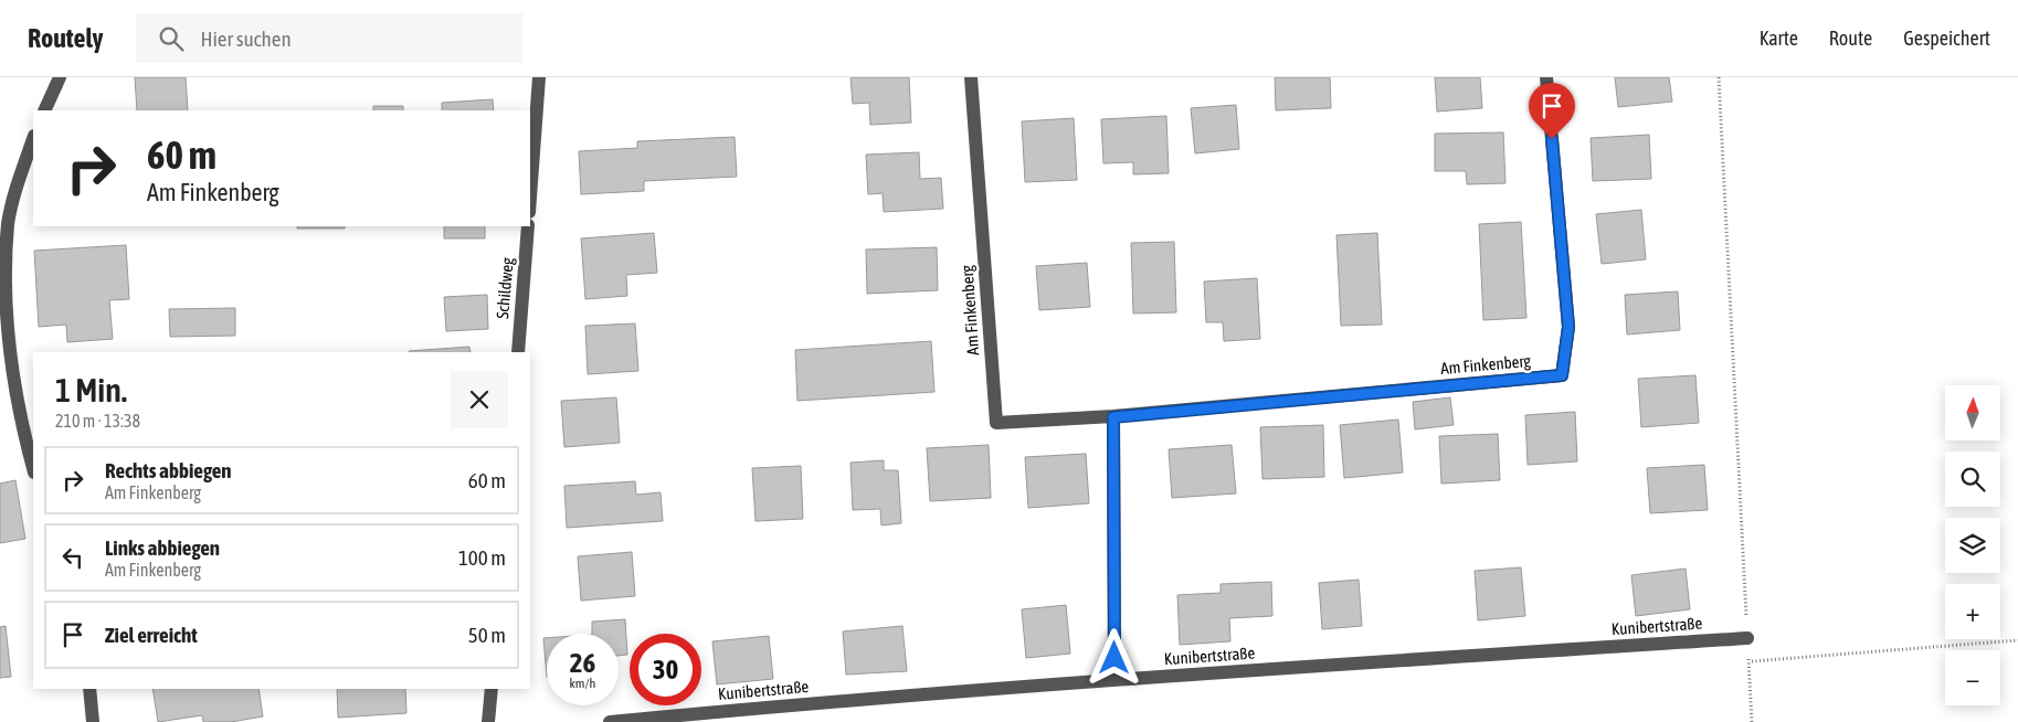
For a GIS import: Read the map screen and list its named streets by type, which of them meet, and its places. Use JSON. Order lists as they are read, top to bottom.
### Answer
{
  "streets": {
    "street": ["Schildweg", "Am Finkenberg", "Kunibertstraße"]
  },
  "north": "top",
  "page": {
    "header": "Routely",
    "search": "Hier suchen",
    "nav": ["Karte", "Route", "Gespeichert"],
    "turn": ["60 m", "Am Finkenberg"],
    "heading": ["1 Min.", "210 m · 13:38"],
    "map_buttons": ["+", "−"],
    "list": [
      {
        "name": "Rechts abbiegen",
        "note": "Am Finkenberg",
        "value": "60 m"
      },
      {
        "name": "Links abbiegen",
        "note": "Am Finkenberg",
        "value": "100 m"
      },
      {
        "name": "Ziel erreicht",
        "value": "50 m"
      }
    ],
    "speed": "26 km/h",
    "limit": "30"
  }
}
